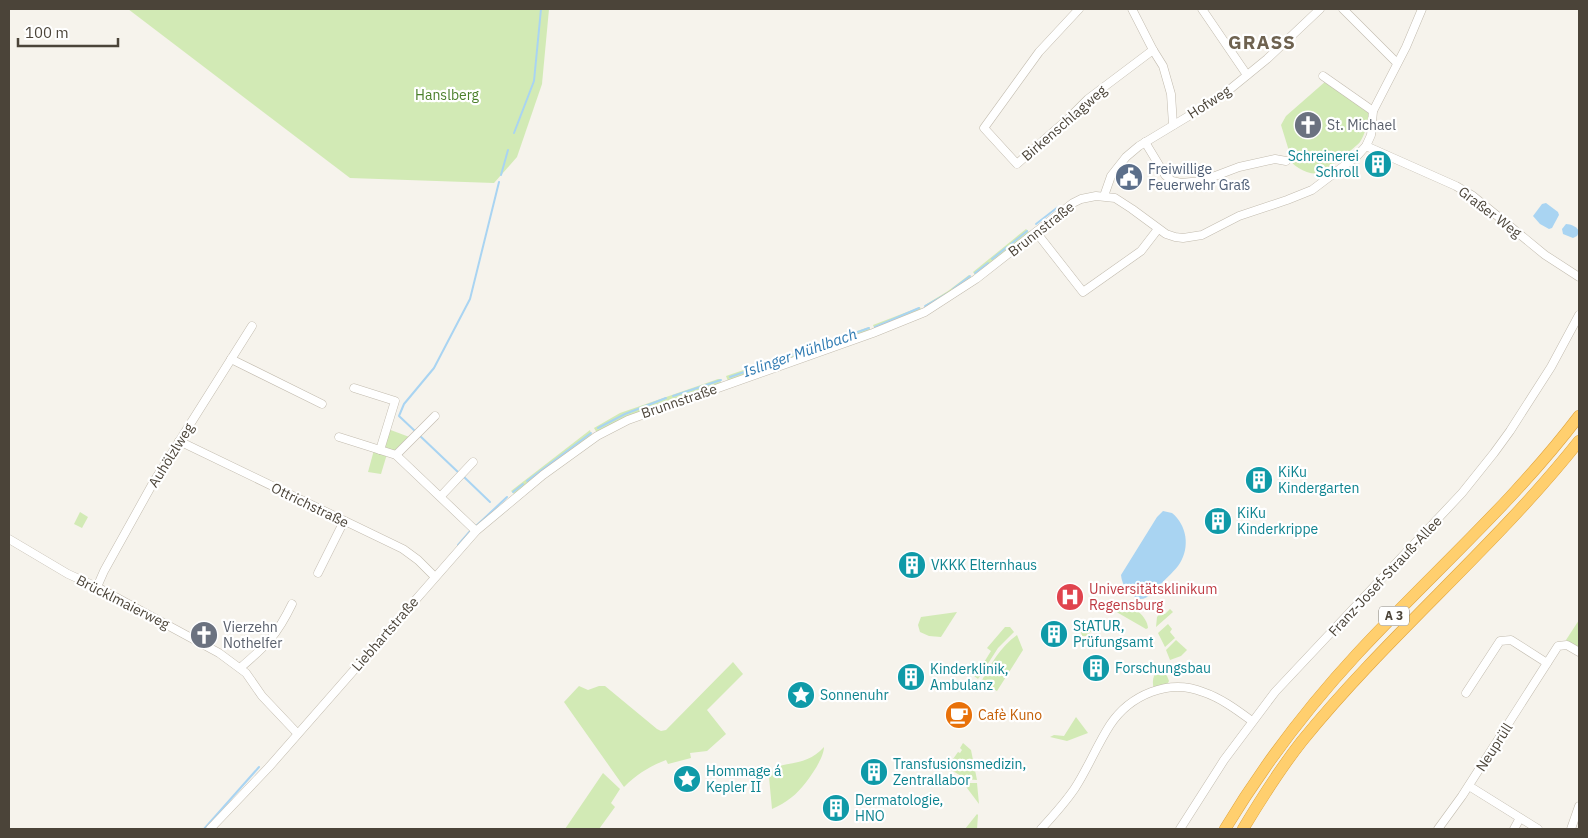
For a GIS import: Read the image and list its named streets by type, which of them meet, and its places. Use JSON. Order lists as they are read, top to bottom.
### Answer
{
  "streets": {
    "highway": ["A 3"],
    "street": [
      "Hofweg",
      "Birkenschlagweg",
      "Graßer Weg",
      "Brunnstraße",
      "Auhölzlweg",
      "Ottrichstraße",
      "Franz-Josef-Strauß-Allee",
      "Brücklmaierweg",
      "Liebhartstraße",
      "Neuprüll"
    ]
  },
  "crossings": [
    ["Hofweg", "Brunnstraße"],
    ["Brunnstraße", "Liebhartstraße"],
    ["Auhölzlweg", "Ottrichstraße"],
    ["Auhölzlweg", "Brücklmaierweg"],
    ["Ottrichstraße", "Liebhartstraße"],
    ["Brücklmaierweg", "Liebhartstraße"]
  ],
  "districts": ["GRASS"],
  "water": ["Islinger Mühlbach"],
  "parks": ["Hanslberg"],
  "places": {
    "church": ["St. Michael", "Vierzehn Nothelfer"],
    "building": [
      "Schreinerei Schroll",
      "KiKu Kindergarten",
      "KiKu Kinderkrippe",
      "VKKK Elternhaus",
      "StATUR, Prüfungsamt",
      "Forschungsbau",
      "Kinderklinik, Ambulanz",
      "Transfusionsmedizin, Zentrallabor",
      "Dermatologie, HNO"
    ],
    "public building": ["Freiwillige Feuerwehr Graß"],
    "hospital": ["Universitätsklinikum Regensburg"],
    "place": ["Sonnenuhr", "Hommage á Kepler II"],
    "cafe": ["Cafè Kuno"]
  },
  "scale_bar": "100 m"
}
